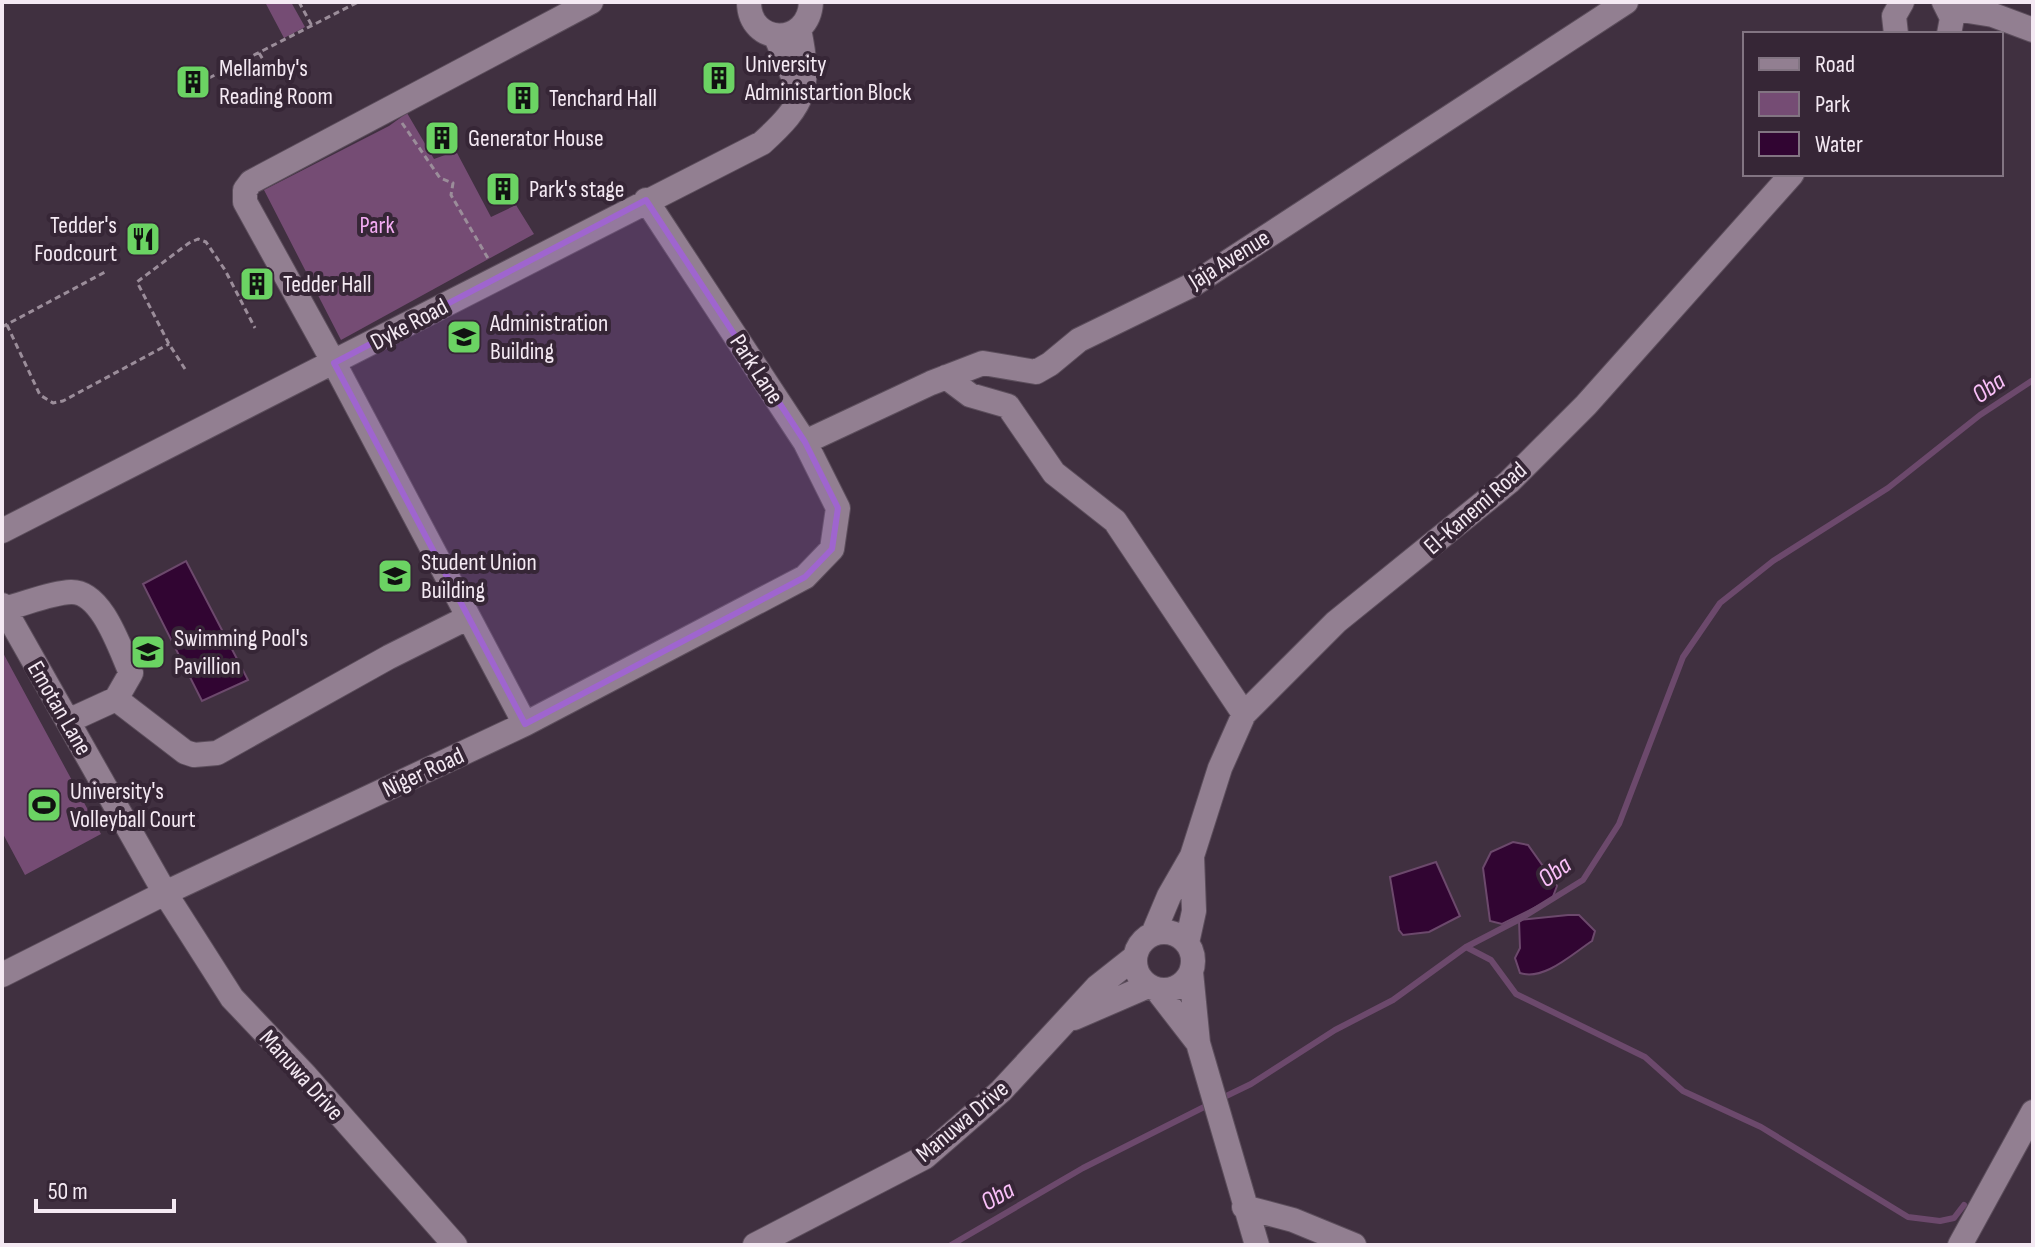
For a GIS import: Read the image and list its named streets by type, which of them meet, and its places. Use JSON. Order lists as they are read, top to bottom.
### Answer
{
  "streets": {
    "street": [
      "Jaja Avenue",
      "Dyke Road",
      "Park Lane",
      "El-Kanemi Road",
      "Emotan Lane",
      "Niger Road",
      "Manuwa Drive"
    ]
  },
  "crossings": [
    ["Jaja Avenue", "Park Lane"],
    ["Dyke Road", "Park Lane"],
    ["Park Lane", "Niger Road"],
    ["El-Kanemi Road", "Manuwa Drive"],
    ["Emotan Lane", "Niger Road"],
    ["Emotan Lane", "Manuwa Drive"],
    ["Niger Road", "Manuwa Drive"]
  ],
  "water": ["Oba"],
  "parks": ["Park"],
  "places": {
    "building": [
      "University Administartion Block",
      "Mellamby's Reading Room",
      "Tenchard Hall",
      "Generator House",
      "Park's stage",
      "Tedder Hall"
    ],
    "restaurant": ["Tedder's Foodcourt"],
    "school or university": ["Administration Building", "Student Union Building", "Swimming Pool's Pavillion"],
    "sports": ["University's Volleyball Court"]
  },
  "legend": ["Road", "Park", "Water"],
  "scale_bar": "50 m"
}
